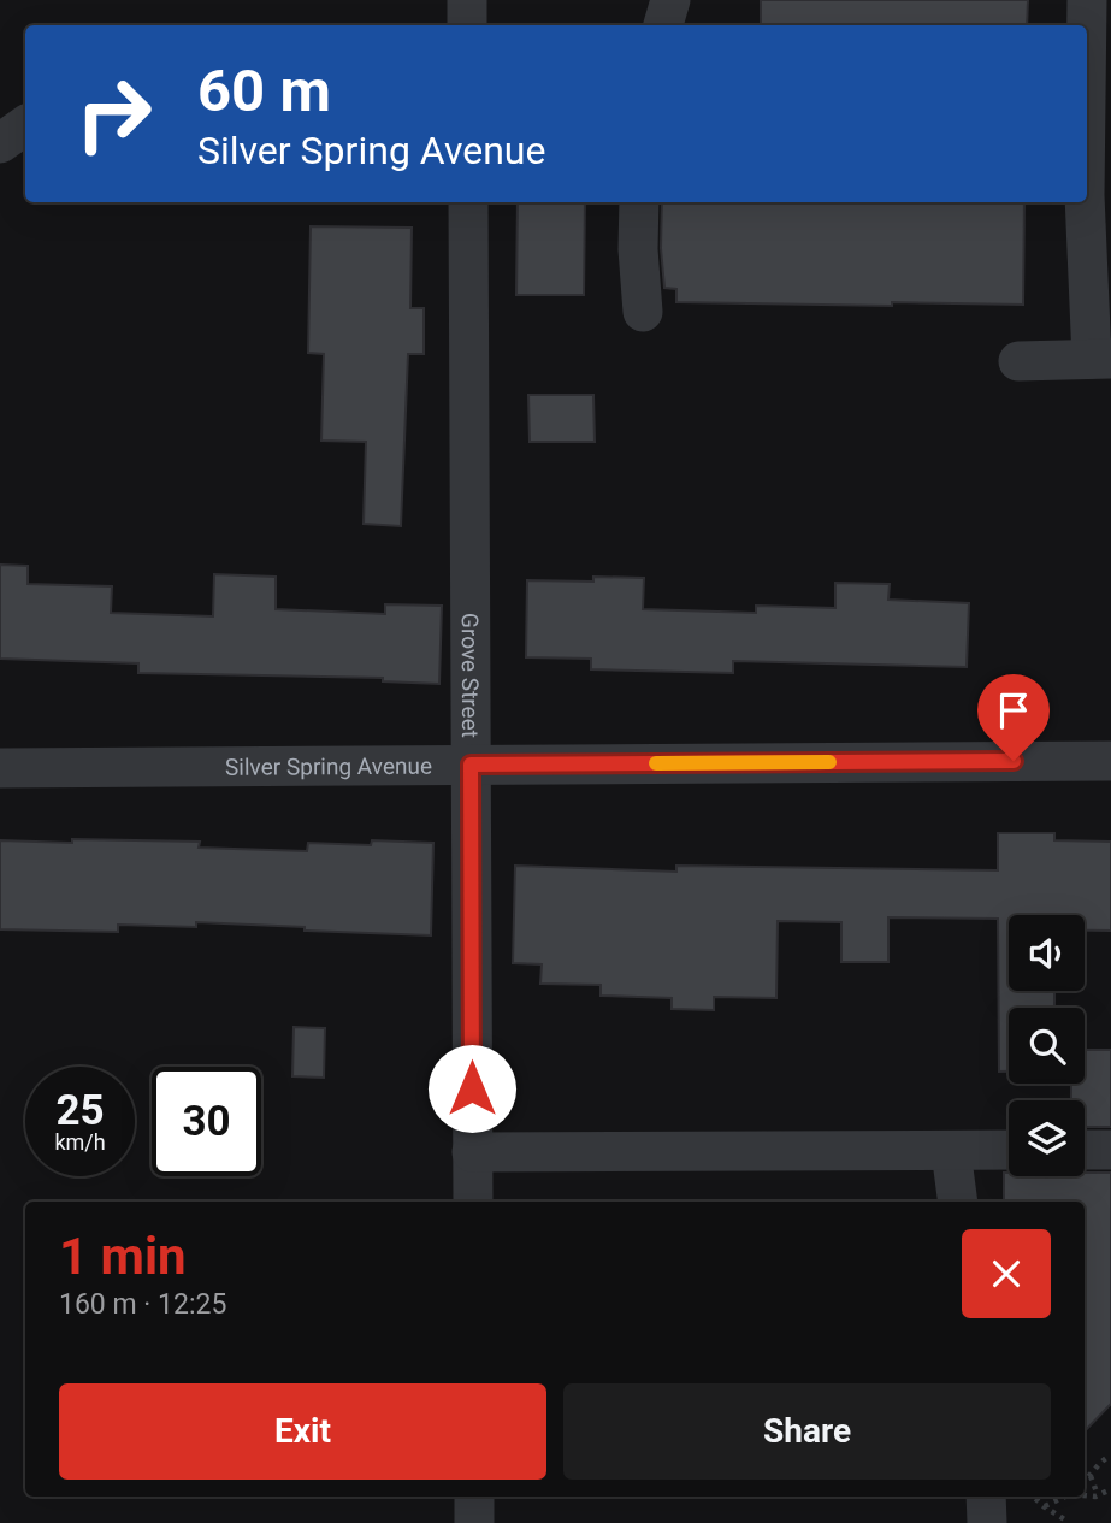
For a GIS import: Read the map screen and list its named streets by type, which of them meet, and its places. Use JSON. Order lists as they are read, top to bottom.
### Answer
{
  "streets": {
    "street": ["Grove Street", "Silver Spring Avenue"]
  },
  "crossings": [
    ["Grove Street", "Silver Spring Avenue"]
  ],
  "page": {
    "turn": ["60 m", "Silver Spring Avenue"],
    "speed": "25 km/h",
    "limit": "30",
    "heading": ["1 min", "160 m · 12:25"],
    "buttons": ["Exit", "Share"]
  }
}
